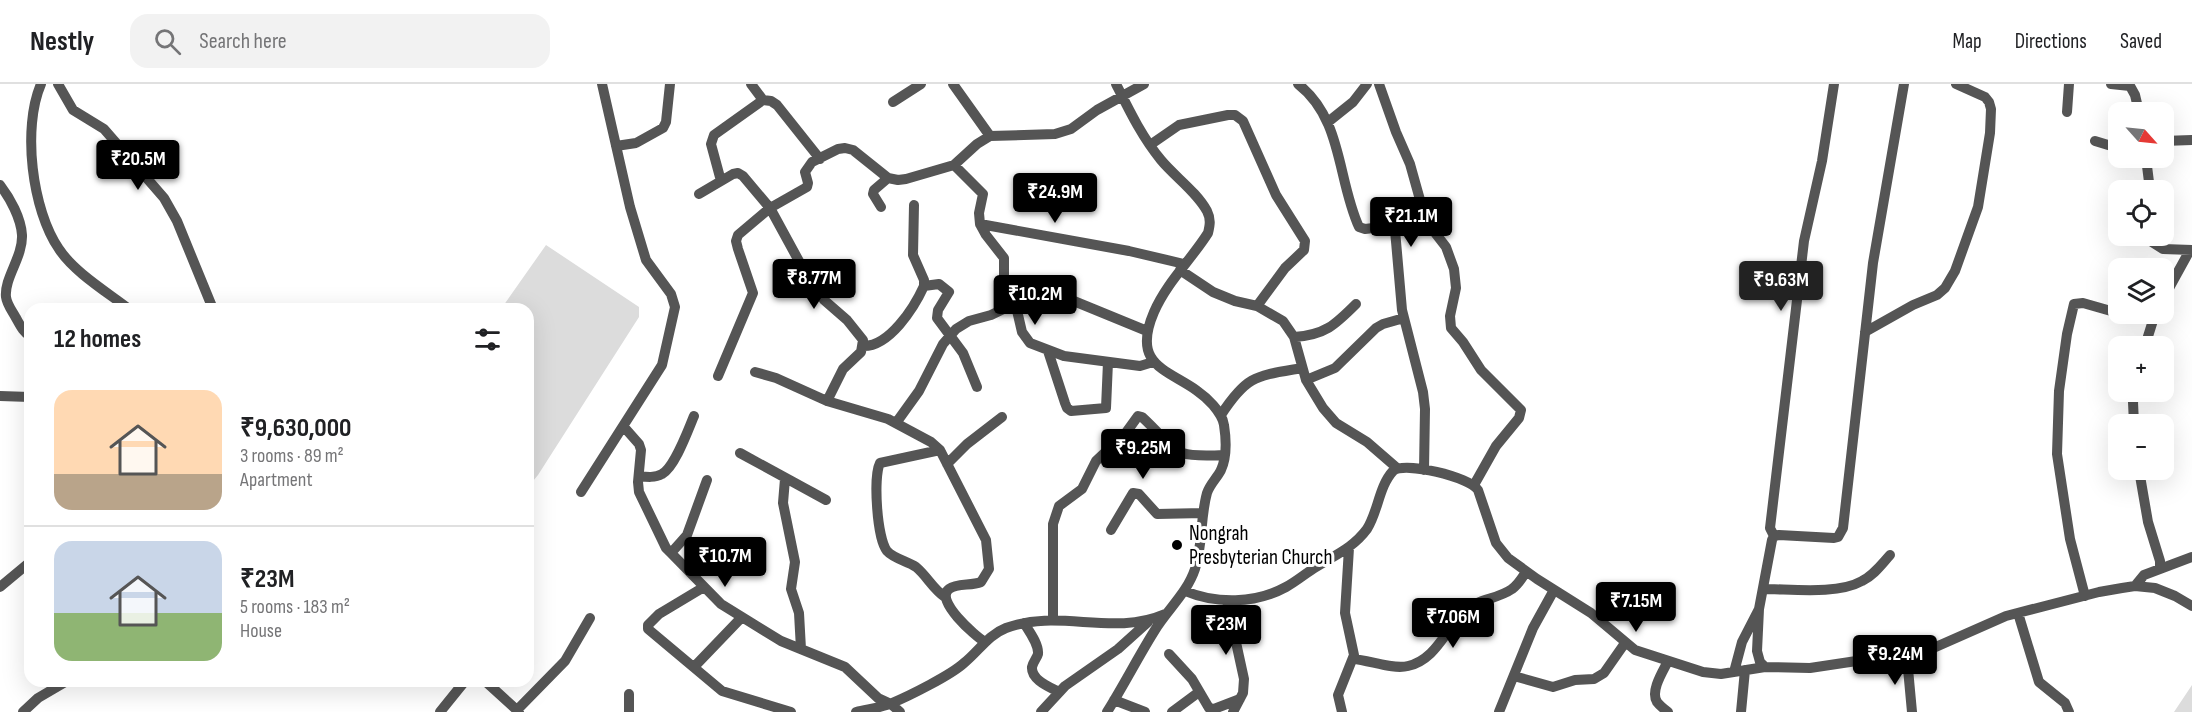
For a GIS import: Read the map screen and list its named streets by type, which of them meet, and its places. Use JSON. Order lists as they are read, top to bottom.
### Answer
{
  "places": ["Nongrah Presbyterian Church"],
  "north": "bottom right",
  "page": {
    "header": "Nestly",
    "search": "Search here",
    "nav": ["Map", "Directions", "Saved"],
    "map_buttons": ["+", "−"],
    "price": [
      "₹20.5M",
      "₹24.9M",
      "₹21.1M",
      "₹8.77M",
      "₹9.63M",
      "₹10.2M",
      "₹9.25M",
      "₹10.7M",
      "₹7.15M",
      "₹7.06M",
      "₹23M",
      "₹9.24M"
    ],
    "heading": "12 homes",
    "list": [
      {
        "name": "₹9,630,000",
        "note": "3 rooms · 89 m² · Apartment"
      },
      {
        "name": "₹23M",
        "note": "5 rooms · 183 m² · House"
      }
    ]
  }
}
